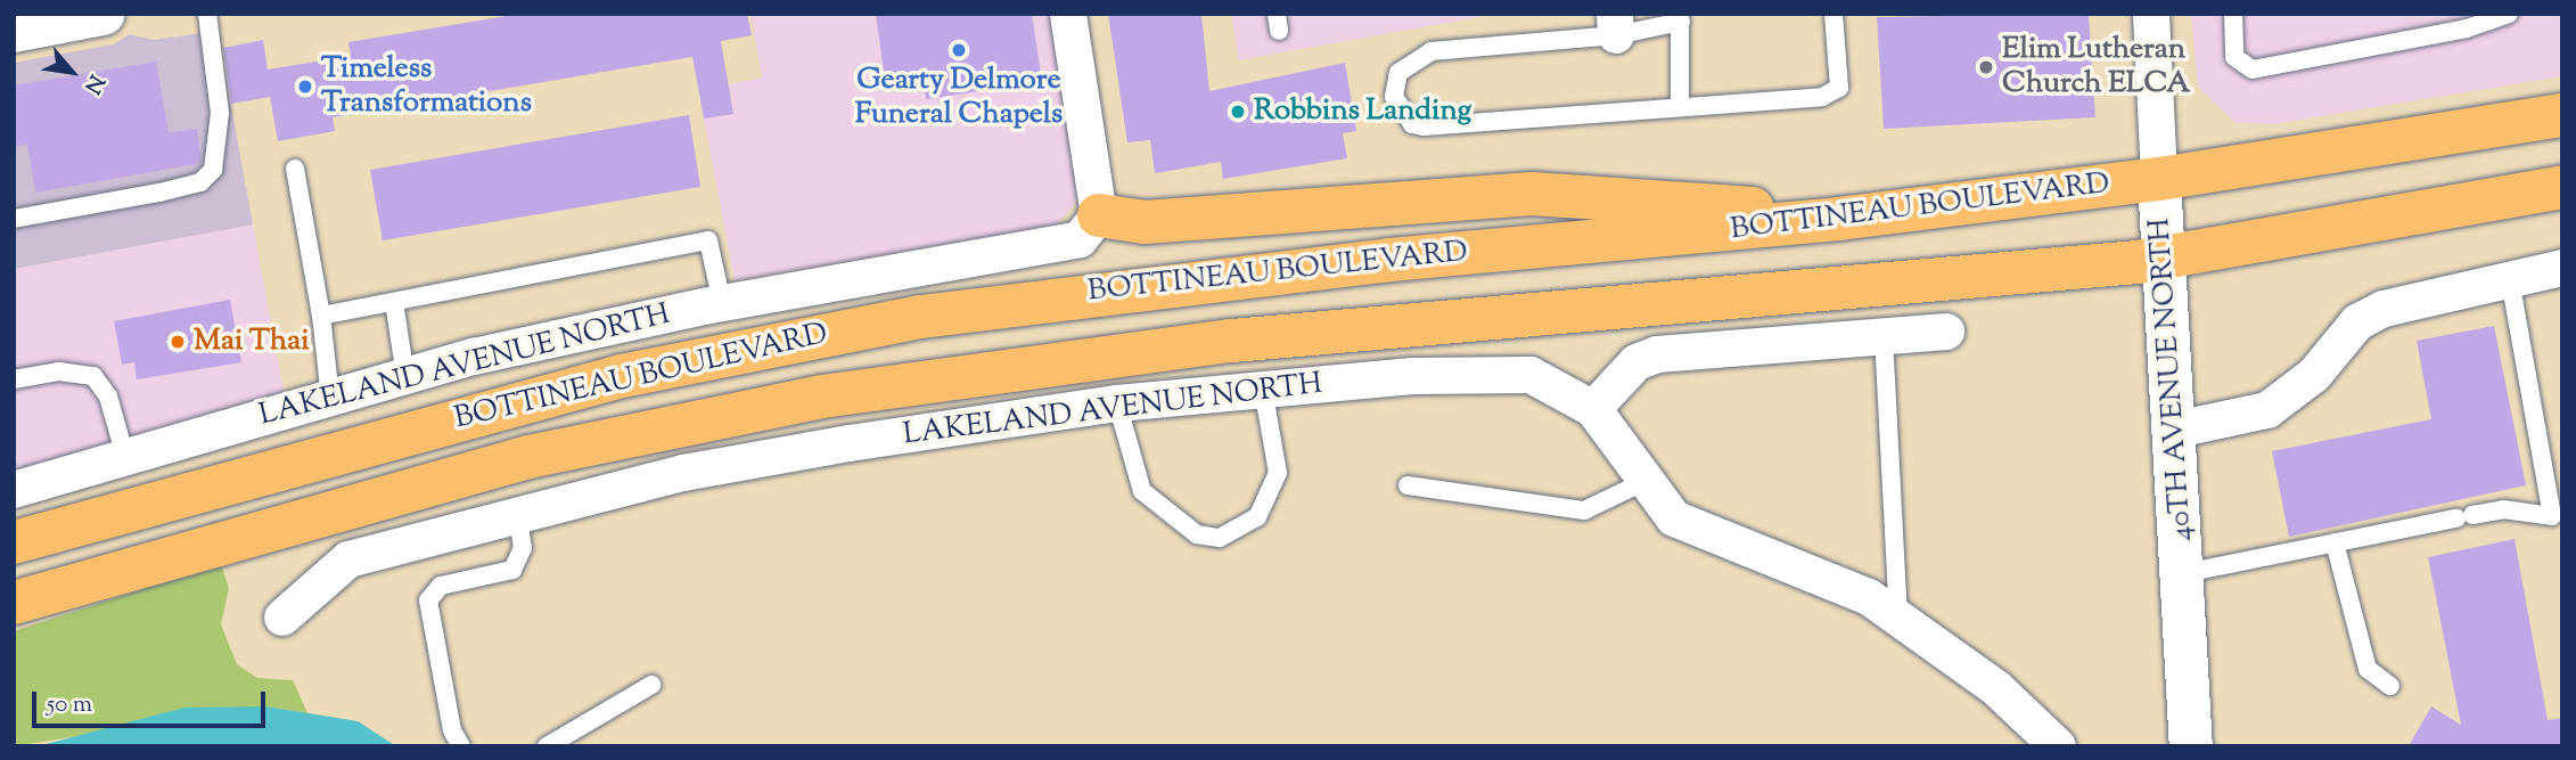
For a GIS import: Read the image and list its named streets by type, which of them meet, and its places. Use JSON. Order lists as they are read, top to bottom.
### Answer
{
  "streets": {
    "main road": ["BOTTINEAU BOULEVARD"],
    "street": ["LAKELAND AVENUE NORTH", "40TH AVENUE NORTH"]
  },
  "crossings": [
    ["BOTTINEAU BOULEVARD", "40TH AVENUE NORTH"]
  ],
  "places": [
    "Gearty Delmore Funeral Chapels",
    "Elim Lutheran Church ELCA",
    "Timeless Transformations",
    "Robbins Landing",
    "Mai Thai"
  ],
  "scale_bar": "50 m",
  "north": "bottom right"
}
